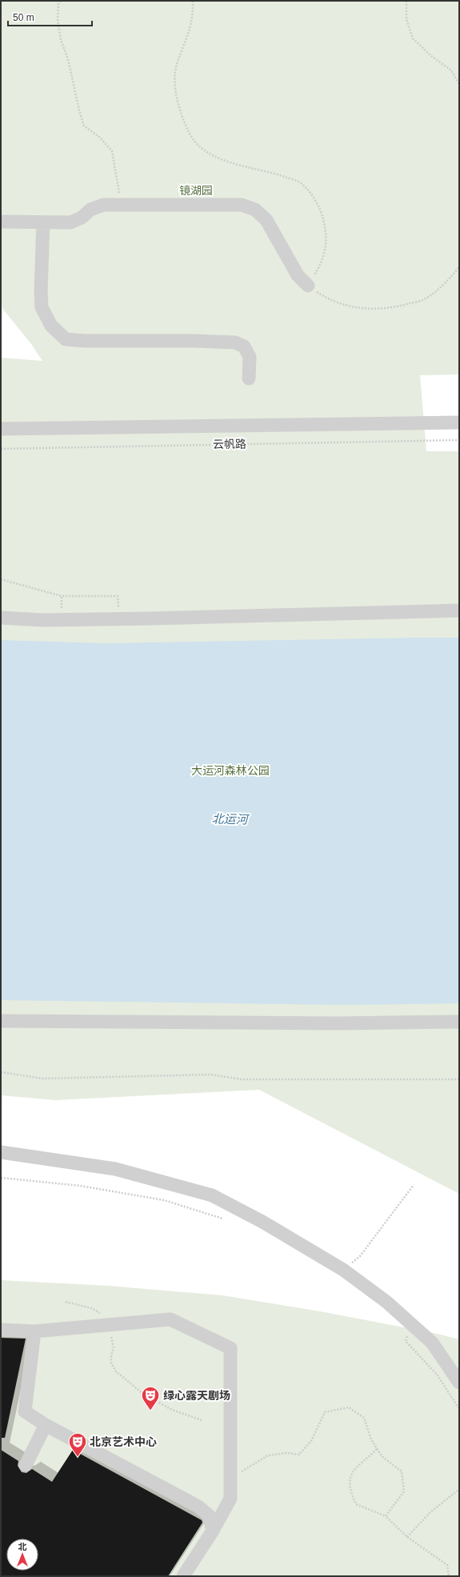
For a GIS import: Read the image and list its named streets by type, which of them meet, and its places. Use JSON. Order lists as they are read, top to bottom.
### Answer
{
  "streets": {
    "street": ["云帆路"]
  },
  "water": ["北运河"],
  "parks": ["镜湖园", "大运河森林公园"],
  "places": {
    "theatre": ["绿心露天剧场", "北京艺术中心"]
  },
  "scale_bar": "50 m",
  "north": "top"
}
